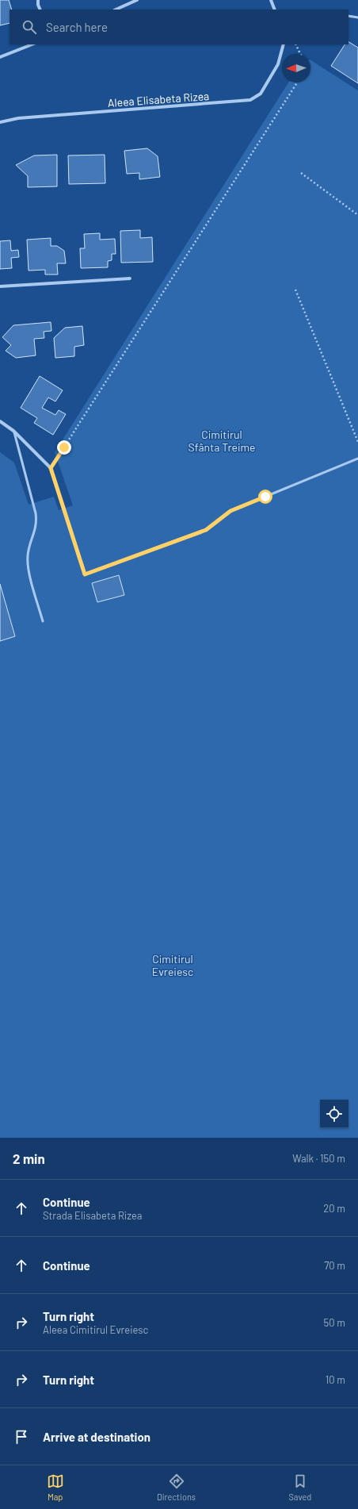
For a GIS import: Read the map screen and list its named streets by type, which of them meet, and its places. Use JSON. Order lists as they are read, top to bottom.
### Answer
{
  "streets": {
    "street": ["Aleea Elisabeta Rizea"]
  },
  "parks": ["Cimitirul Sfânta Treime", "Cimitirul Evreiesc"],
  "north": "left",
  "page": {
    "search": "Search here",
    "heading": ["2 min", "Walk · 150 m"],
    "list": [
      ["Continue", "Strada Elisabeta Rizea", "20 m"],
      ["Continue", "70 m"],
      ["Turn right", "Aleea Cimitirul Evreiesc", "50 m"],
      ["Turn right", "10 m"],
      "Arrive at destination"
    ],
    "nav": ["Map", "Directions", "Saved"]
  }
}
